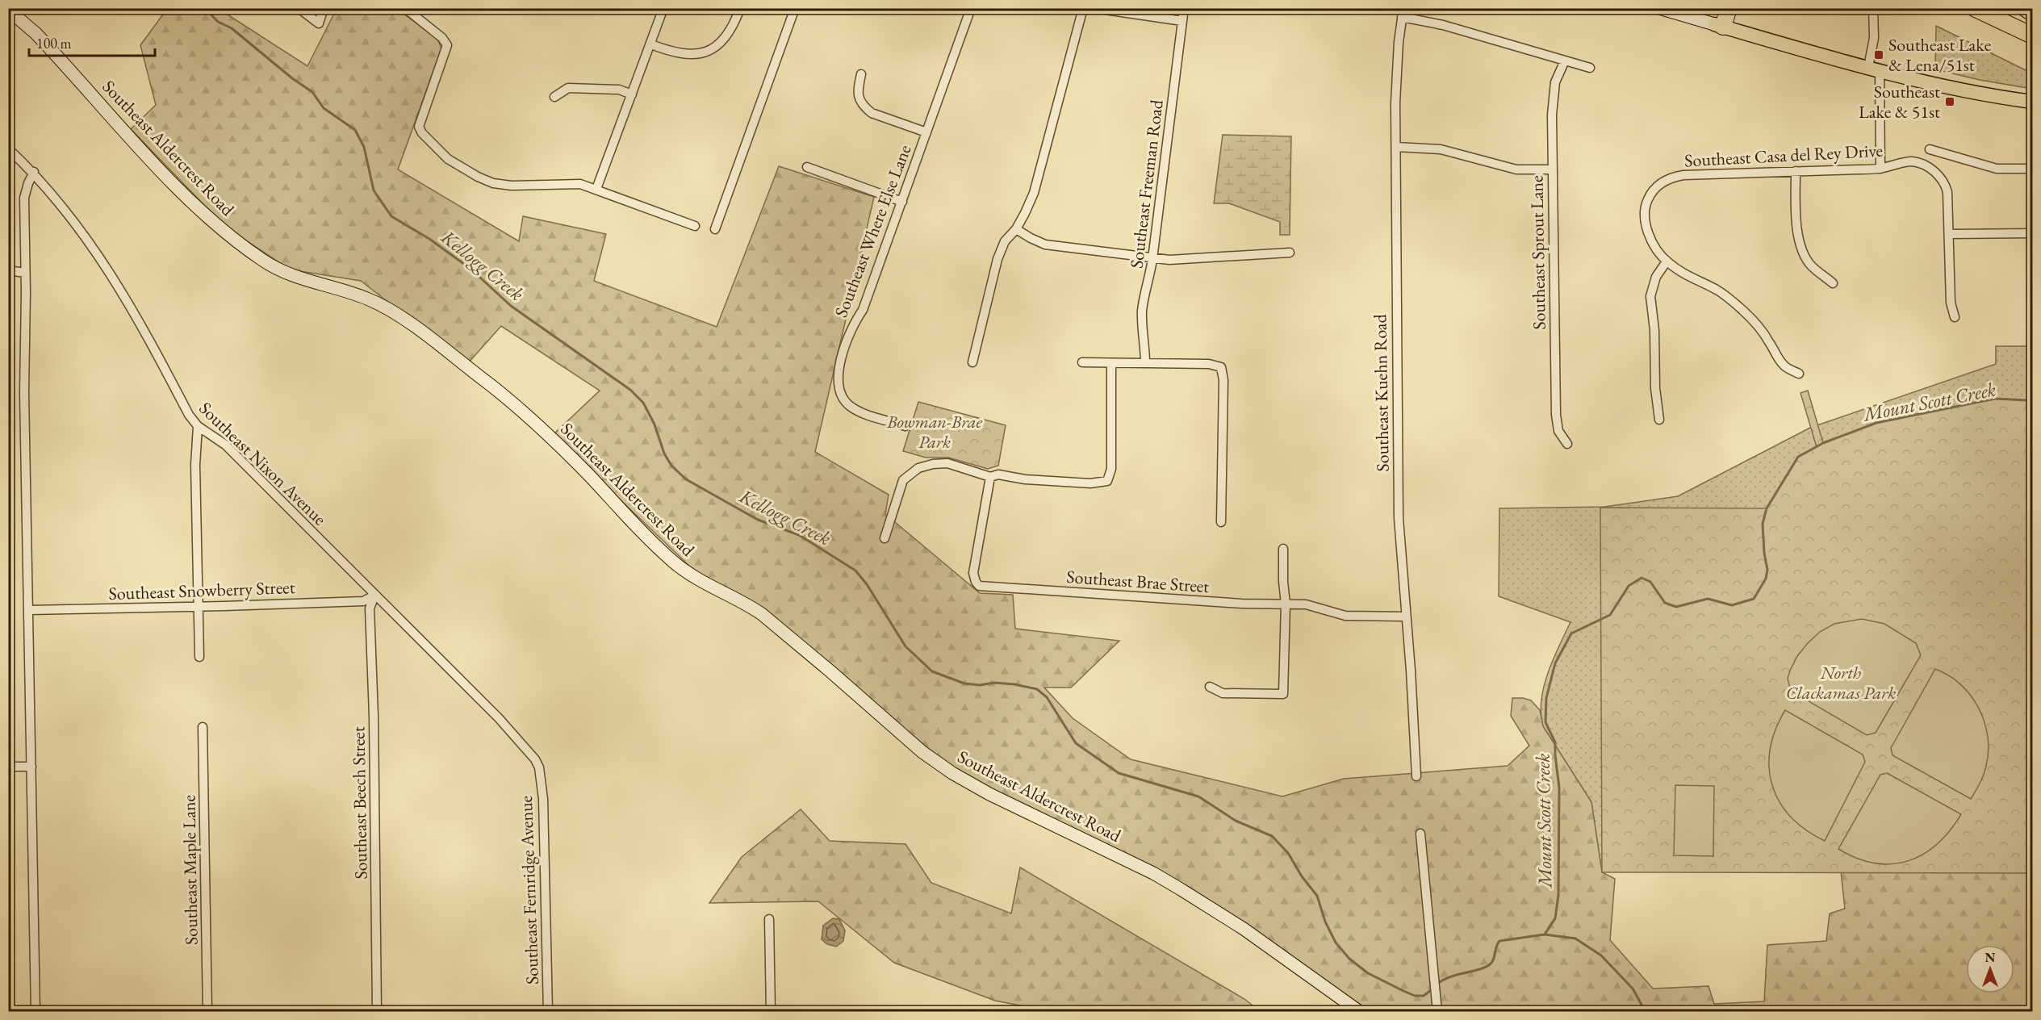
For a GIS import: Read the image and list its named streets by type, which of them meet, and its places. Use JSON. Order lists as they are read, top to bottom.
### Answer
{
  "streets": {
    "street": [
      "Southeast Aldercrest Road",
      "Southeast Casa del Rey Drive",
      "Southeast Freeman Road",
      "Southeast Where Else Lane",
      "Southeast Sprout Lane",
      "Southeast Kuehn Road",
      "Southeast Nixon Avenue",
      "Southeast Brae Street",
      "Southeast Snowberry Street",
      "Southeast Beech Street",
      "Southeast Maple Lane",
      "Southeast Fernridge Avenue"
    ]
  },
  "crossings": [
    ["Southeast Kuehn Road", "Southeast Brae Street"],
    ["Southeast Nixon Avenue", "Southeast Snowberry Street"],
    ["Southeast Nixon Avenue", "Southeast Beech Street"],
    ["Southeast Nixon Avenue", "Southeast Fernridge Avenue"],
    ["Southeast Snowberry Street", "Southeast Beech Street"]
  ],
  "water": ["Kellogg Creek", "Mount Scott Creek"],
  "parks": ["Bowman-Brae Park", "North Clackamas Park"],
  "places": {
    "transit": ["Southeast Lake & Lena/51st", "Southeast Lake & 51st"]
  },
  "scale_bar": "100 m",
  "north": "top"
}
